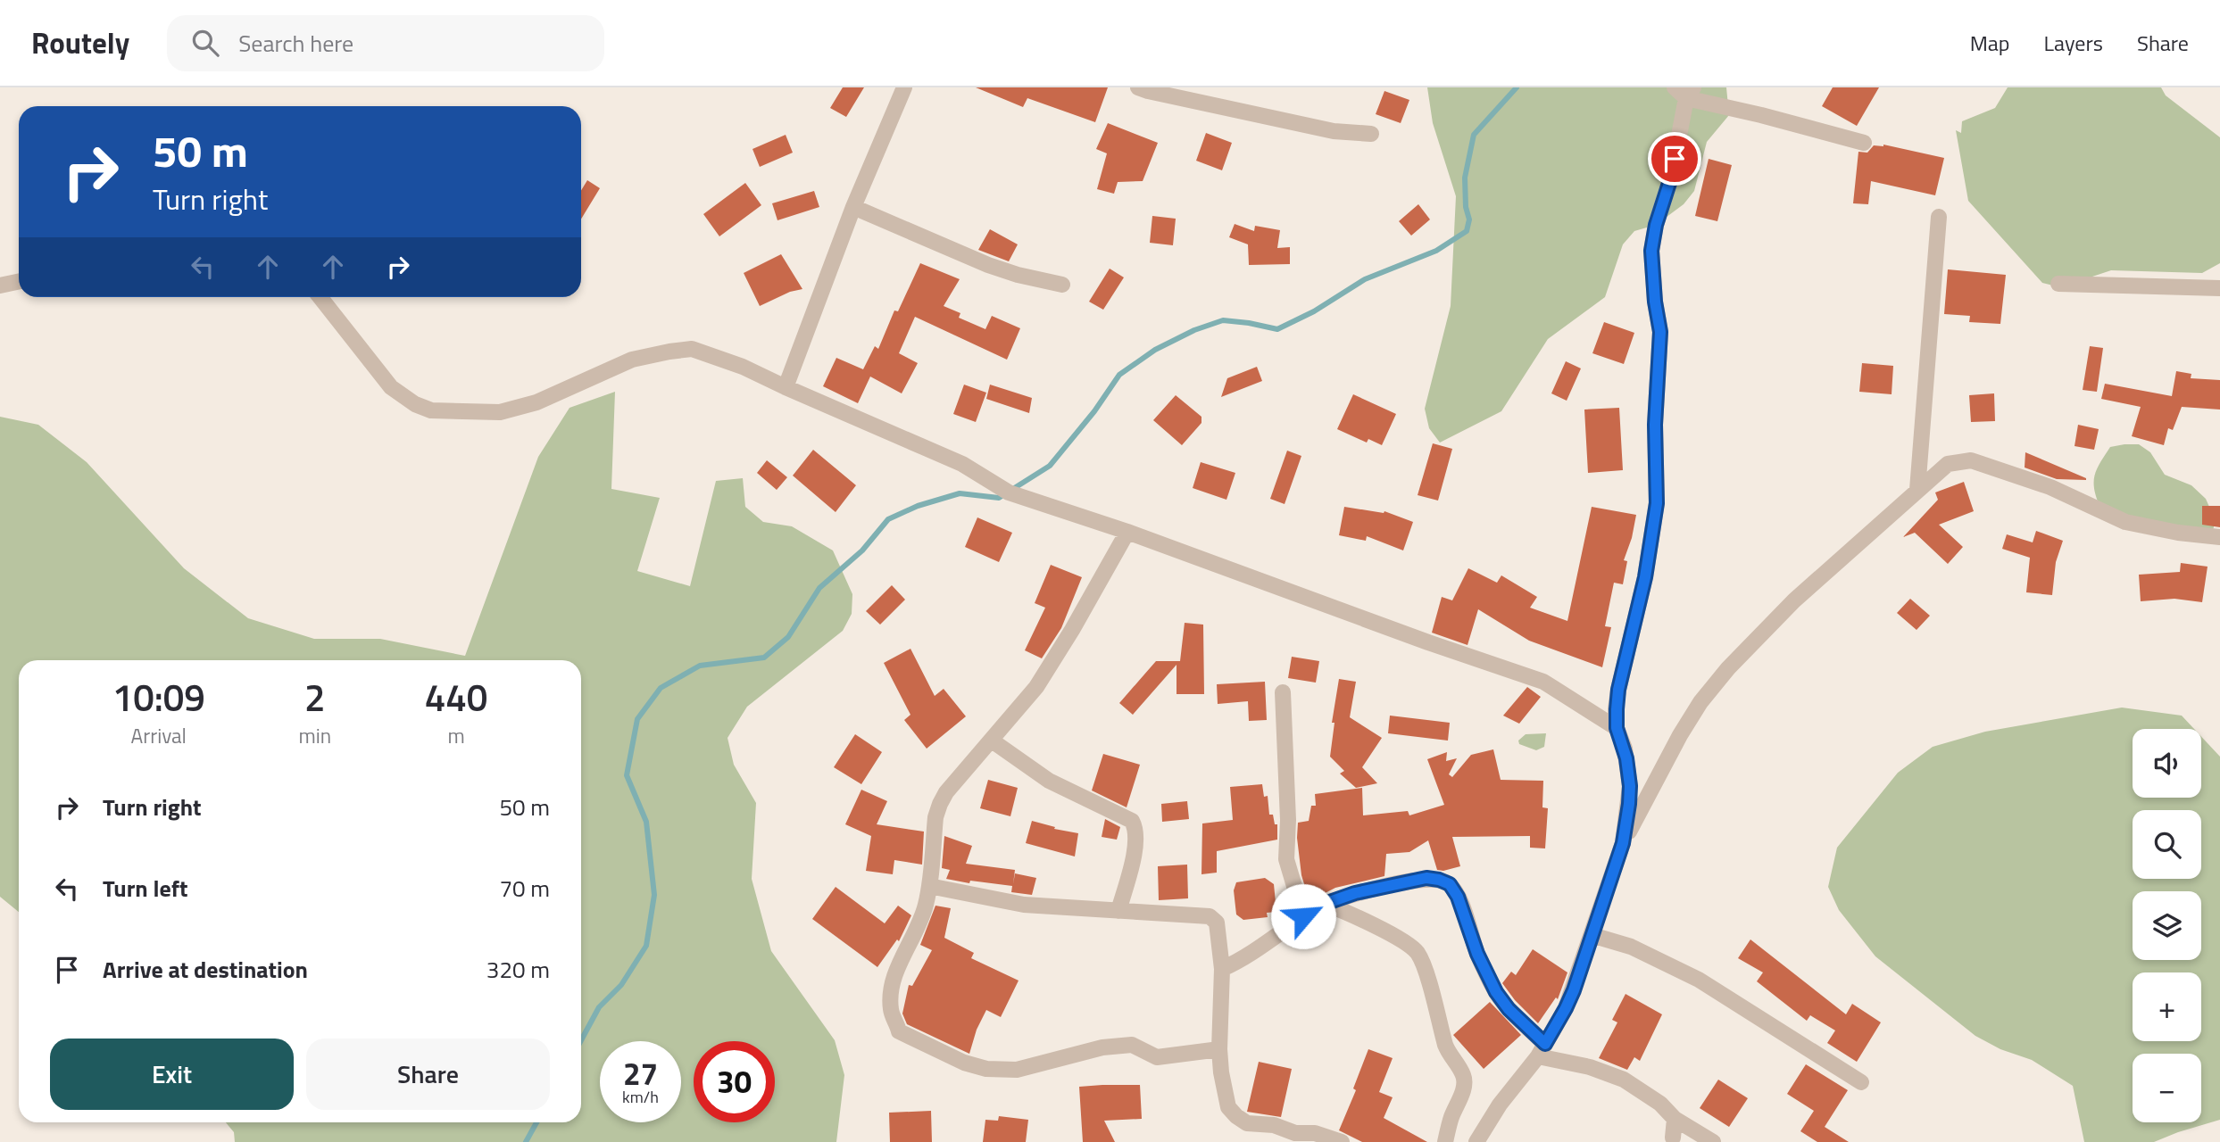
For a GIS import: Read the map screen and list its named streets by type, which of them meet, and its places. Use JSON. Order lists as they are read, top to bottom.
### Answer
{
  "page": {
    "header": "Routely",
    "search": "Search here",
    "nav": ["Map", "Layers", "Share"],
    "turn": ["50 m", "Turn right"],
    "eta": [
      "10:09",
      "Arrival",
      "2",
      "min",
      "440",
      "m"
    ],
    "map_buttons": ["+", "−"],
    "list": [
      {
        "name": "Turn right",
        "value": "50 m"
      },
      {
        "name": "Turn left",
        "value": "70 m"
      },
      {
        "name": "Arrive at destination",
        "value": "320 m"
      }
    ],
    "buttons": ["Exit", "Share"],
    "speed": "27 km/h",
    "limit": "30"
  }
}
